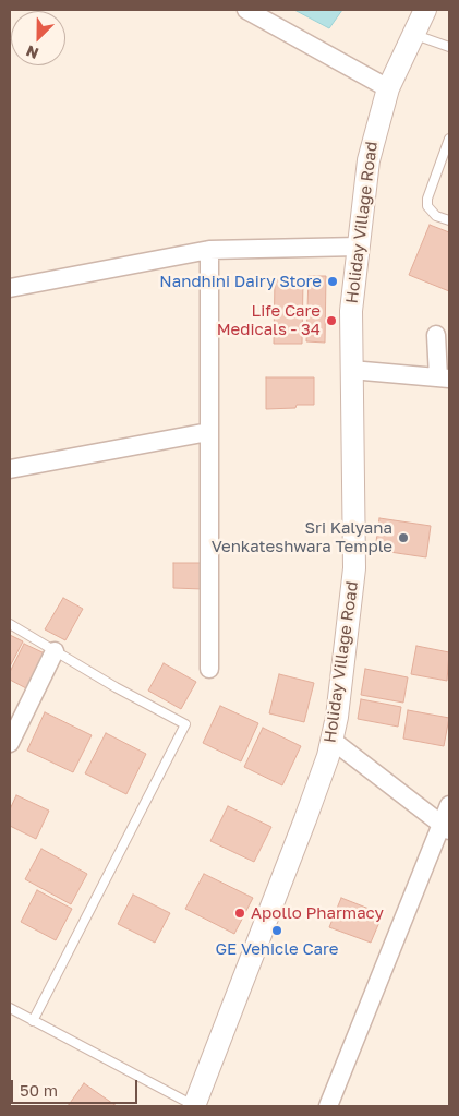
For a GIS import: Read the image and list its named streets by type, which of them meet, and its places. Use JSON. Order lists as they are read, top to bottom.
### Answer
{
  "streets": {
    "street": ["Holiday Village Road"]
  },
  "places": [
    "Nandhini Dairy Store",
    "Life Care Medicals - 34",
    "Sri Kalyana Venkateshwara Temple",
    "Apollo Pharmacy",
    "GE Vehicle Care"
  ],
  "scale_bar": "50 m",
  "north": "bottom left"
}
